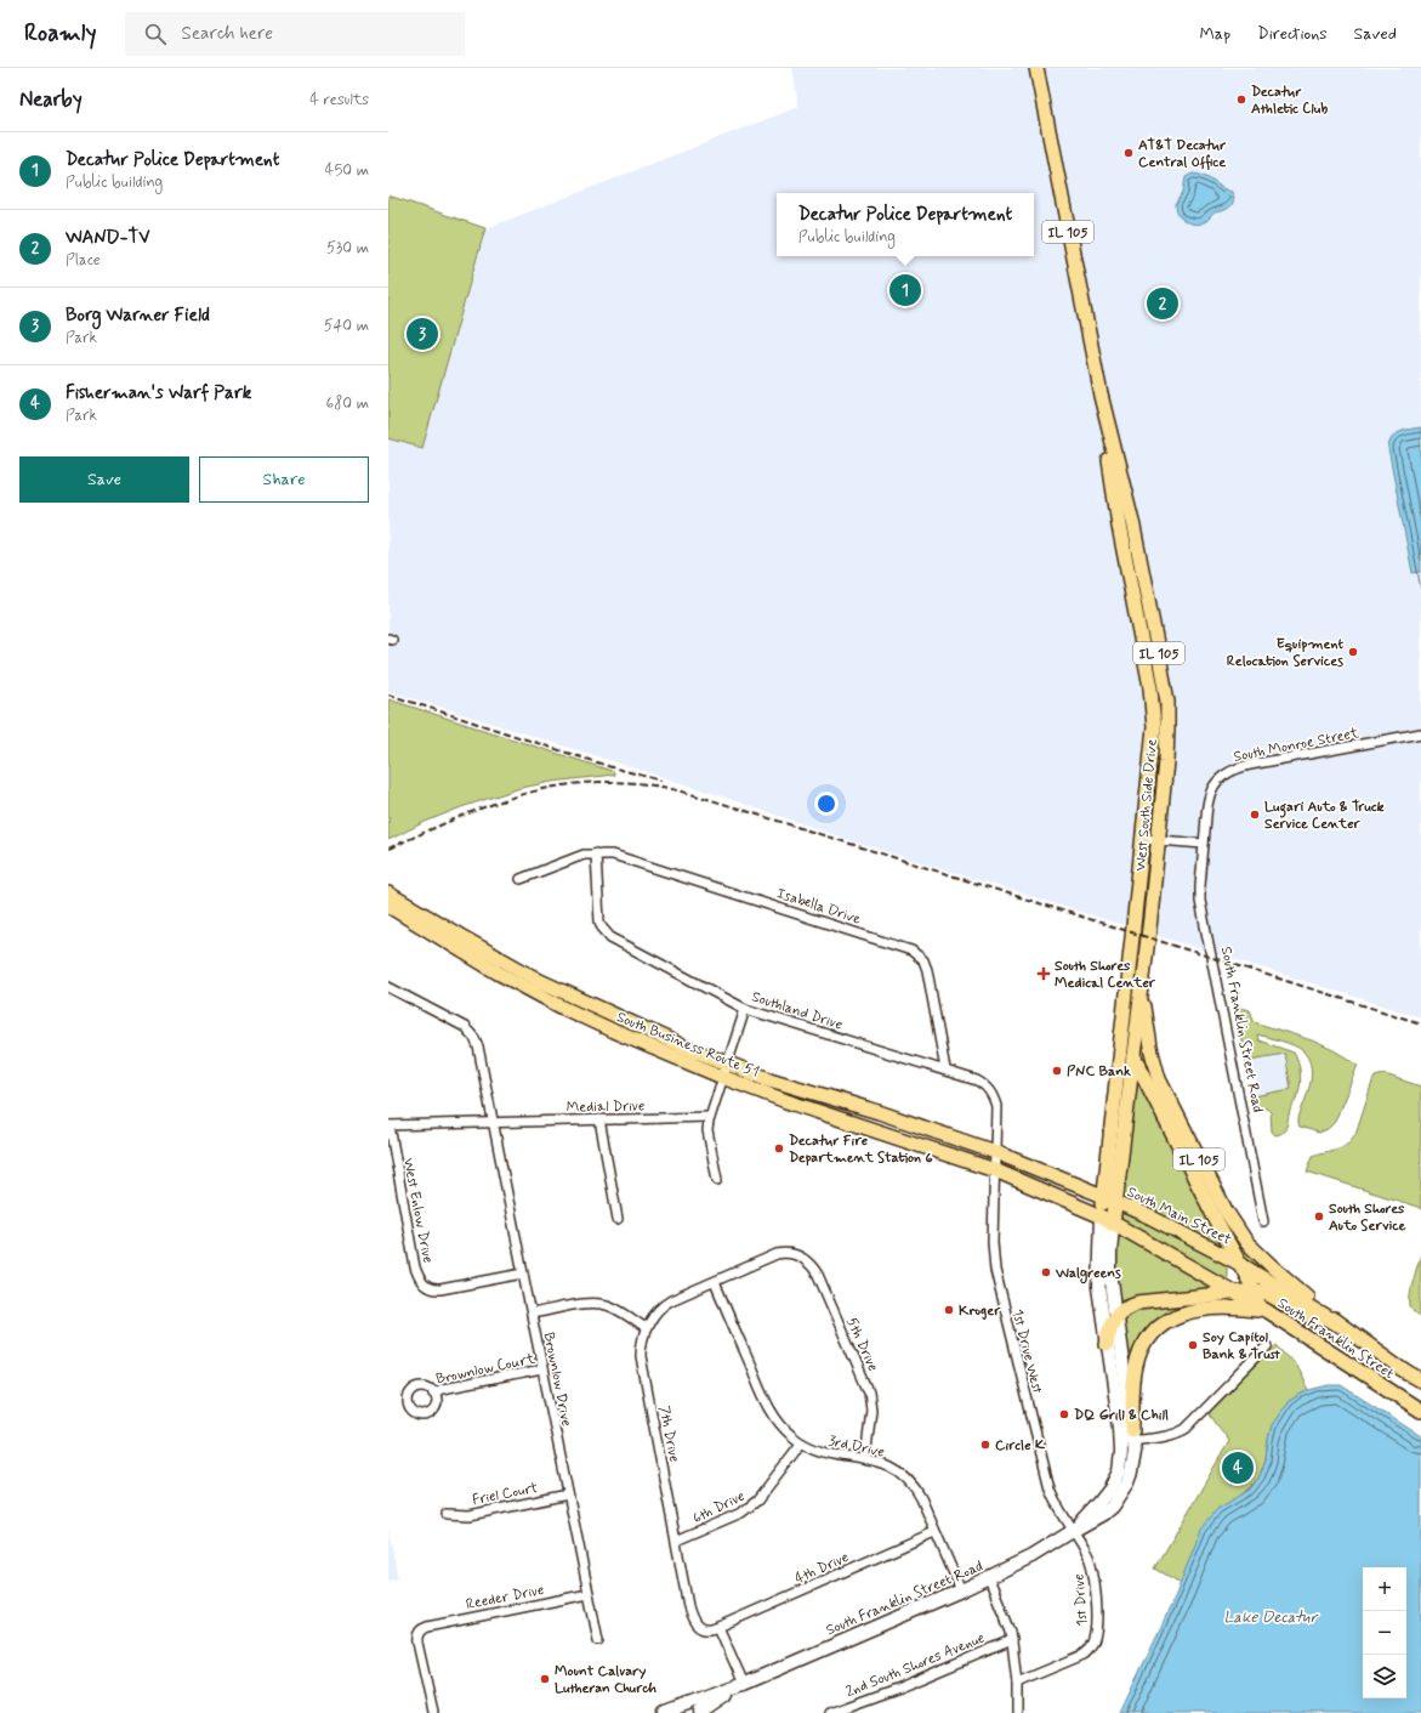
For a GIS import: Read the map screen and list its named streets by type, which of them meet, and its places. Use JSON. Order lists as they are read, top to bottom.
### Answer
{
  "streets": {
    "main road": [
      "IL 105",
      "West South Side Drive",
      "South Business Route 51",
      "South Main Street",
      "South Franklin Street"
    ],
    "street": [
      "South Monroe Street",
      "Isabella Drive",
      "Southland Drive",
      "South Franklin Street Road",
      "Medial Drive",
      "West Enlow Drive",
      "5th Drive",
      "1st Drive West",
      "Brownlow Court",
      "Brownlow Drive",
      "7th Drive",
      "3rd Drive",
      "Friel Court",
      "6th Drive",
      "4th Drive",
      "Reeder Drive",
      "1st Drive",
      "2nd South Shores Avenue"
    ]
  },
  "crossings": [
    ["IL 105", "West South Side Drive"],
    ["IL 105", "South Main Street"],
    ["IL 105", "South Franklin Street"],
    ["South Monroe Street", "South Franklin Street Road"],
    ["West South Side Drive", "South Franklin Street Road"],
    ["West South Side Drive", "South Main Street"],
    ["Isabella Drive", "Southland Drive"],
    ["Southland Drive", "South Business Route 51"],
    ["Southland Drive", "South Main Street"],
    ["Southland Drive", "1st Drive West"],
    ["South Franklin Street Road", "1st Drive West"],
    ["South Franklin Street Road", "3rd Drive"],
    ["South Franklin Street Road", "1st Drive"],
    ["South Business Route 51", "South Main Street"],
    ["South Business Route 51", "1st Drive West"],
    ["Medial Drive", "West Enlow Drive"],
    ["Medial Drive", "Brownlow Drive"],
    ["West Enlow Drive", "Brownlow Drive"],
    ["5th Drive", "7th Drive"],
    ["5th Drive", "3rd Drive"],
    ["1st Drive West", "1st Drive"],
    ["Brownlow Court", "Brownlow Drive"],
    ["Brownlow Drive", "Friel Court"],
    ["Brownlow Drive", "Reeder Drive"],
    ["7th Drive", "3rd Drive"],
    ["7th Drive", "6th Drive"],
    ["7th Drive", "4th Drive"],
    ["3rd Drive", "6th Drive"],
    ["3rd Drive", "4th Drive"]
  ],
  "water": ["Lake Decatur"],
  "places": {
    "other": [
      "Decatur Athletic Club",
      "AT&T Decatur Central Office",
      "Equipment Relocation Services",
      "Lugari Auto & Truck Service Center",
      "PNC Bank",
      "Decatur Fire Department Station 6",
      "South Shores Auto Service",
      "Walgreens",
      "Kroger",
      "Soy Capitol Bank & Trust",
      "DQ Grill & Chill",
      "Circle K",
      "Mount Calvary Lutheran Church"
    ],
    "health": ["South Shores Medical Center"]
  },
  "page": {
    "header": "Roamly",
    "search": "Search here",
    "nav": ["Map", "Directions", "Saved"],
    "heading": ["Nearby", "4 results"],
    "list": [
      {
        "mark": "1",
        "name": "Decatur Police Department",
        "note": "Public building",
        "value": "450 m"
      },
      {
        "mark": "2",
        "name": "WAND-TV",
        "note": "Place",
        "value": "530 m"
      },
      {
        "mark": "3",
        "name": "Borg Warner Field",
        "note": "Park",
        "value": "540 m"
      },
      {
        "mark": "4",
        "name": "Fisherman's Warf Park",
        "note": "Park",
        "value": "680 m"
      }
    ],
    "popup": ["Decatur Police Department", "Public building"],
    "pins": [
      "1",
      "2",
      "3",
      "4"
    ],
    "buttons": ["Save", "Share"],
    "map_buttons": ["+", "−"]
  }
}
